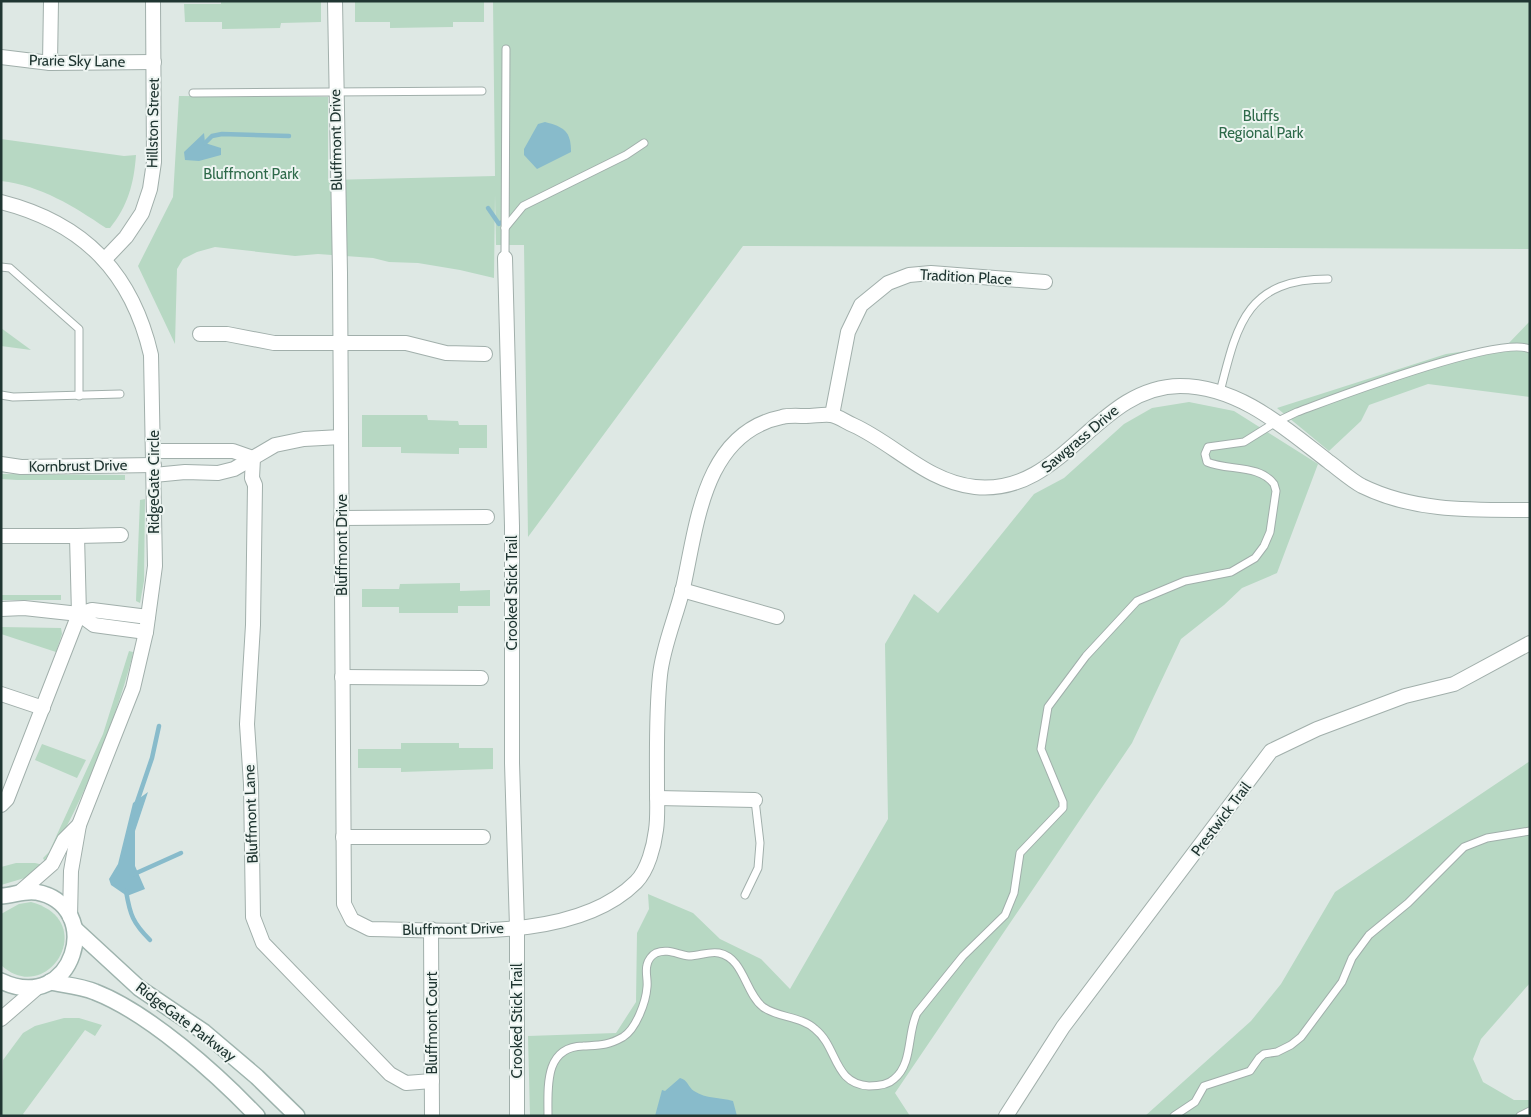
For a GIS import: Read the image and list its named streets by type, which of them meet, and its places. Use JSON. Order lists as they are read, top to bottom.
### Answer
{
  "streets": {
    "main road": ["RidgeGate Parkway"],
    "street": [
      "Prarie Sky Lane",
      "Hillston Street",
      "Bluffmont Drive",
      "Tradition Place",
      "Sawgrass Drive",
      "Kornbrust Drive",
      "RidgeGate Circle",
      "Crooked Stick Trail",
      "Bluffmont Lane",
      "Prestwick Trail",
      "Bluffmont Court"
    ]
  },
  "crossings": [
    ["Prarie Sky Lane", "Hillston Street"],
    ["Hillston Street", "RidgeGate Circle"],
    ["Bluffmont Drive", "Kornbrust Drive"],
    ["Bluffmont Drive", "Crooked Stick Trail"],
    ["Bluffmont Drive", "Bluffmont Court"],
    ["Tradition Place", "Sawgrass Drive"],
    ["Kornbrust Drive", "RidgeGate Circle"],
    ["Kornbrust Drive", "Bluffmont Lane"],
    ["RidgeGate Circle", "RidgeGate Parkway"],
    ["Bluffmont Lane", "Bluffmont Court"]
  ],
  "parks": ["Bluffs Regional Park", "Bluffmont Park"]
}
